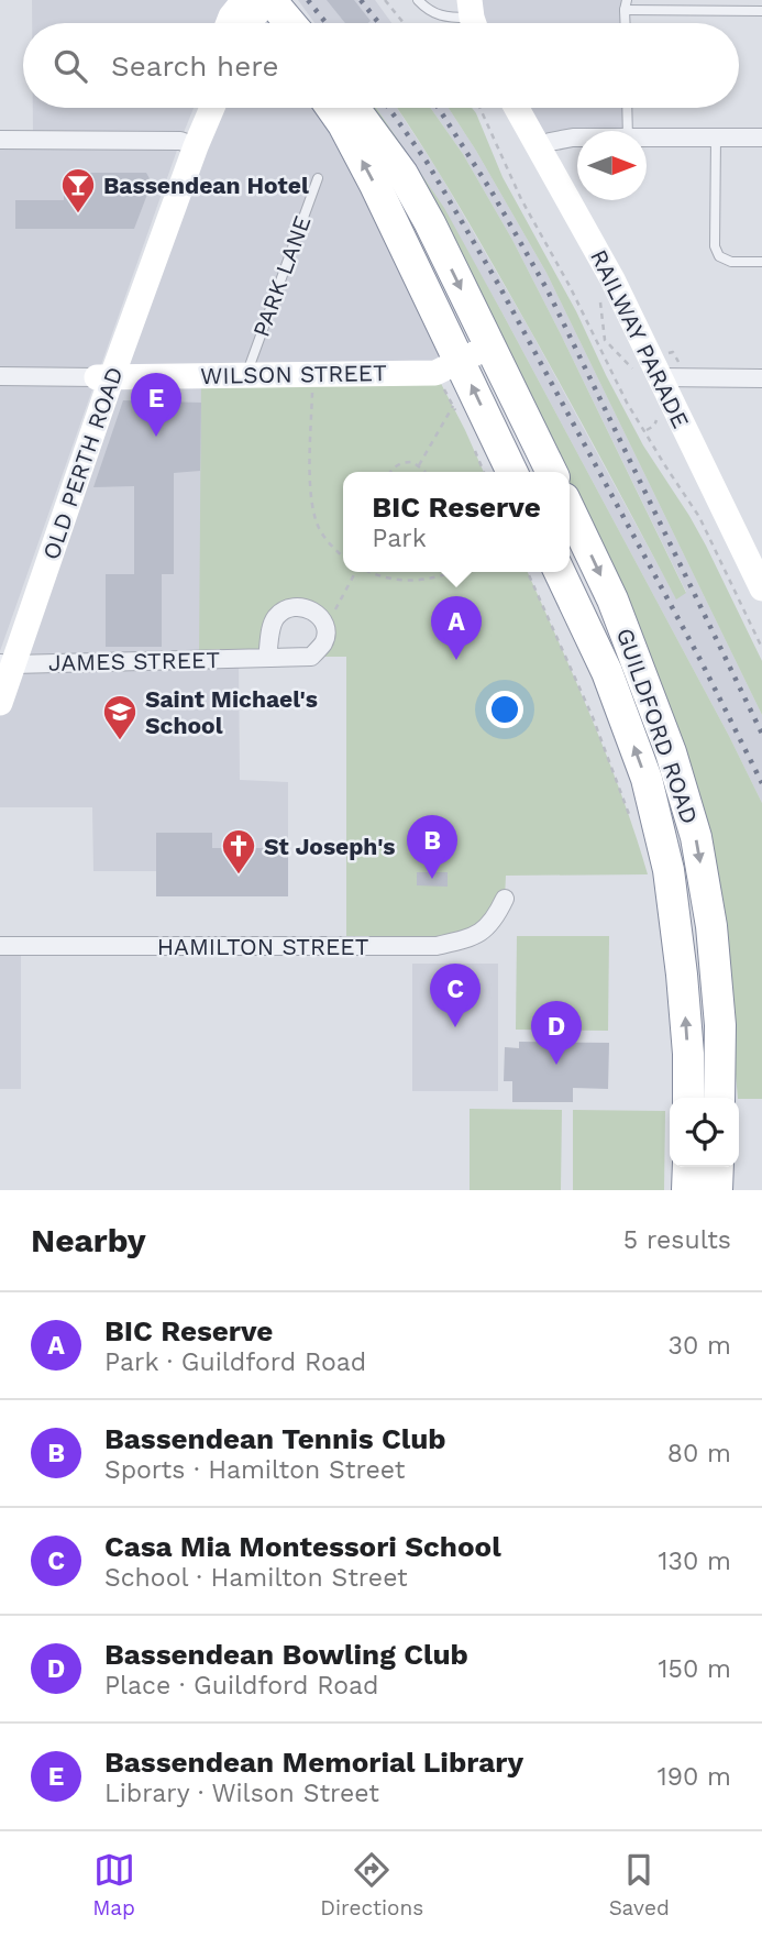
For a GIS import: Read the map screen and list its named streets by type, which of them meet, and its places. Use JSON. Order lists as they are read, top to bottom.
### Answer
{
  "streets": {
    "highway": ["GUILDFORD ROAD"],
    "street": [
      "RAILWAY PARADE",
      "WILSON STREET",
      "OLD PERTH ROAD",
      "JAMES STREET",
      "HAMILTON STREET"
    ],
    "lane": ["PARK LANE"]
  },
  "crossings": [
    ["PARK LANE", "WILSON STREET"],
    ["WILSON STREET", "OLD PERTH ROAD"],
    ["OLD PERTH ROAD", "JAMES STREET"]
  ],
  "places": {
    "bar": ["Bassendean Hotel"],
    "school or university": ["Saint Michael's School"],
    "church": ["St Joseph's"]
  },
  "north": "right",
  "page": {
    "search": "Search here",
    "pins": [
      "E",
      "A",
      "B",
      "C",
      "D"
    ],
    "popup": ["BIC Reserve", "Park"],
    "heading": ["Nearby", "5 results"],
    "list": [
      {
        "mark": "A",
        "name": "BIC Reserve",
        "note": "Park · Guildford Road",
        "value": "30 m"
      },
      {
        "mark": "B",
        "name": "Bassendean Tennis Club",
        "note": "Sports · Hamilton Street",
        "value": "80 m"
      },
      {
        "mark": "C",
        "name": "Casa Mia Montessori School",
        "note": "School · Hamilton Street",
        "value": "130 m"
      },
      {
        "mark": "D",
        "name": "Bassendean Bowling Club",
        "note": "Place · Guildford Road",
        "value": "150 m"
      },
      {
        "mark": "E",
        "name": "Bassendean Memorial Library",
        "note": "Library · Wilson Street",
        "value": "190 m"
      }
    ],
    "nav": ["Map", "Directions", "Saved"]
  }
}
